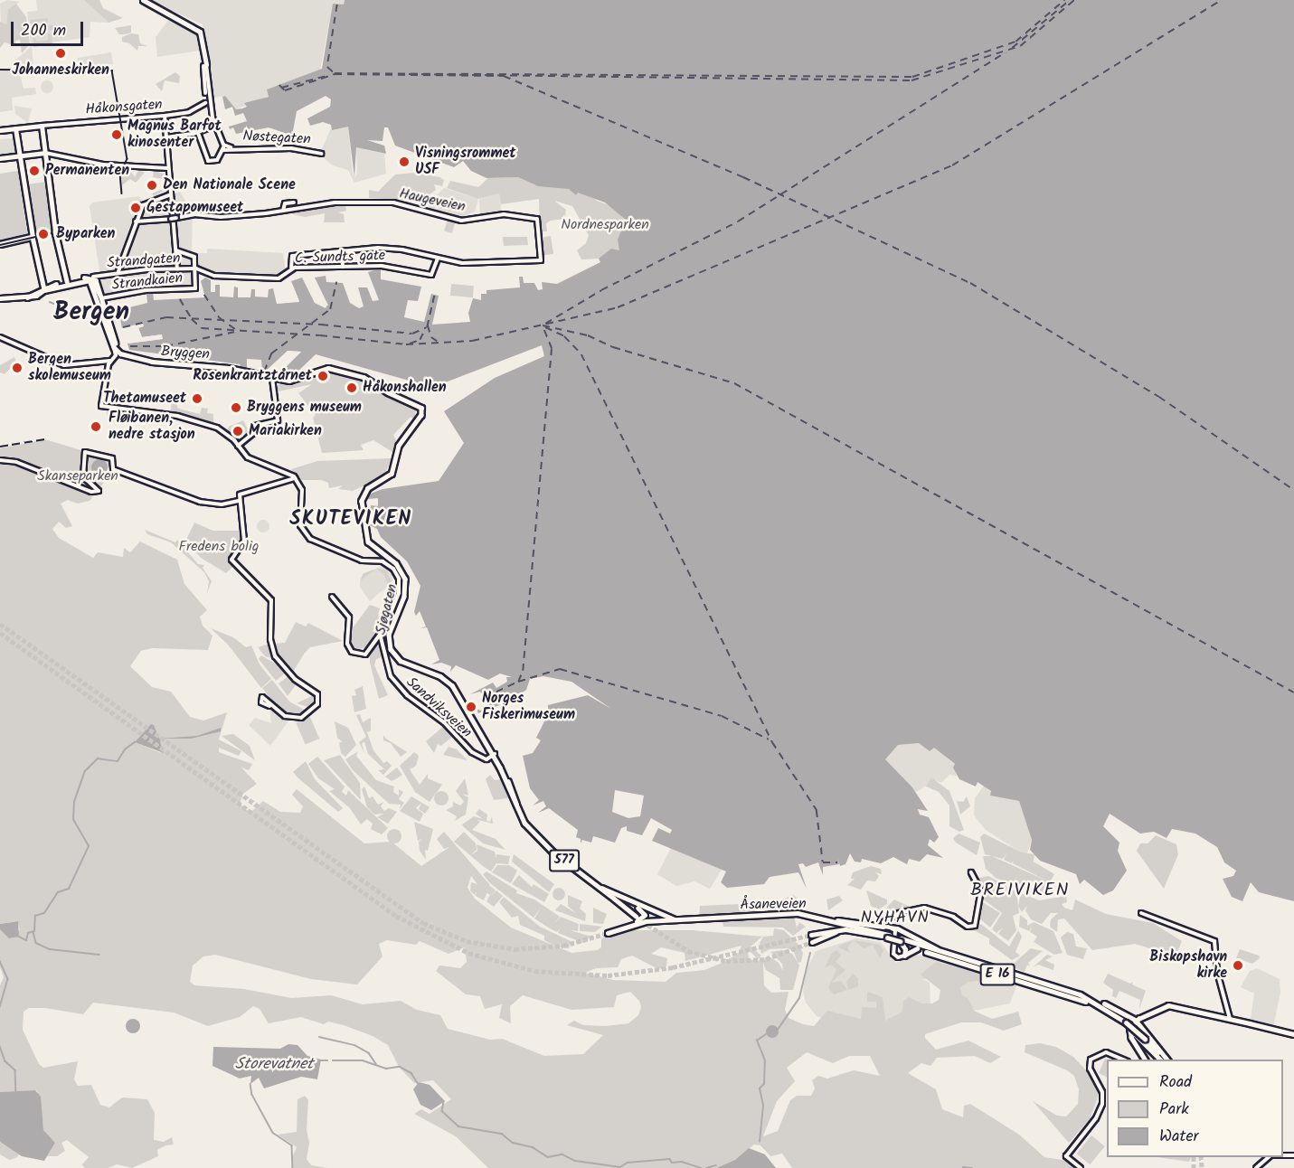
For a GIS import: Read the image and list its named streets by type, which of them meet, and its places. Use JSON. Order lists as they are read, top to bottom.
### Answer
{
  "streets": {
    "highway": ["Åsaneveien", "E 16"],
    "main road": [
      "Håkonsgaten",
      "Nøstegaten",
      "Haugeveien",
      "C. Sundts gate",
      "Strandgaten",
      "Strandkaien",
      "Bryggen",
      "Sjøgaten",
      "Sandviksveien",
      "577"
    ]
  },
  "crossings": [
    ["Haugeveien", "C. Sundts gate"],
    ["C. Sundts gate", "Strandgaten"],
    ["Strandgaten", "577"],
    ["Strandkaien", "577"],
    ["Bryggen", "Sjøgaten"],
    ["Bryggen", "577"],
    ["Sjøgaten", "577"],
    ["Sandviksveien", "577"],
    ["577", "Åsaneveien"],
    ["577", "E 16"],
    ["Åsaneveien", "E 16"]
  ],
  "districts": [
    "Bergen",
    "SKUTEVIKEN",
    "BREIVIKEN",
    "NYHAVN"
  ],
  "water": ["Storevatnet"],
  "parks": ["Nordnesparken", "Skanseparken", "Fredens bolig"],
  "places": [
    "Johanneskirken",
    "Magnus Barfot kinosenter",
    "Visningsrommet USF",
    "Permanenten",
    "Den Nationale Scene",
    "Gestapomuseet",
    "Byparken",
    "Bergen skolemuseum",
    "Rosenkrantztårnet",
    "Håkonshallen",
    "Thetamuseet",
    "Bryggens museum",
    "Fløibanen, nedre stasjon",
    "Mariakirken",
    "Norges Fiskerimuseum",
    "Biskopshavn kirke"
  ],
  "legend": ["Road", "Park", "Water"],
  "scale_bar": "200 m"
}
